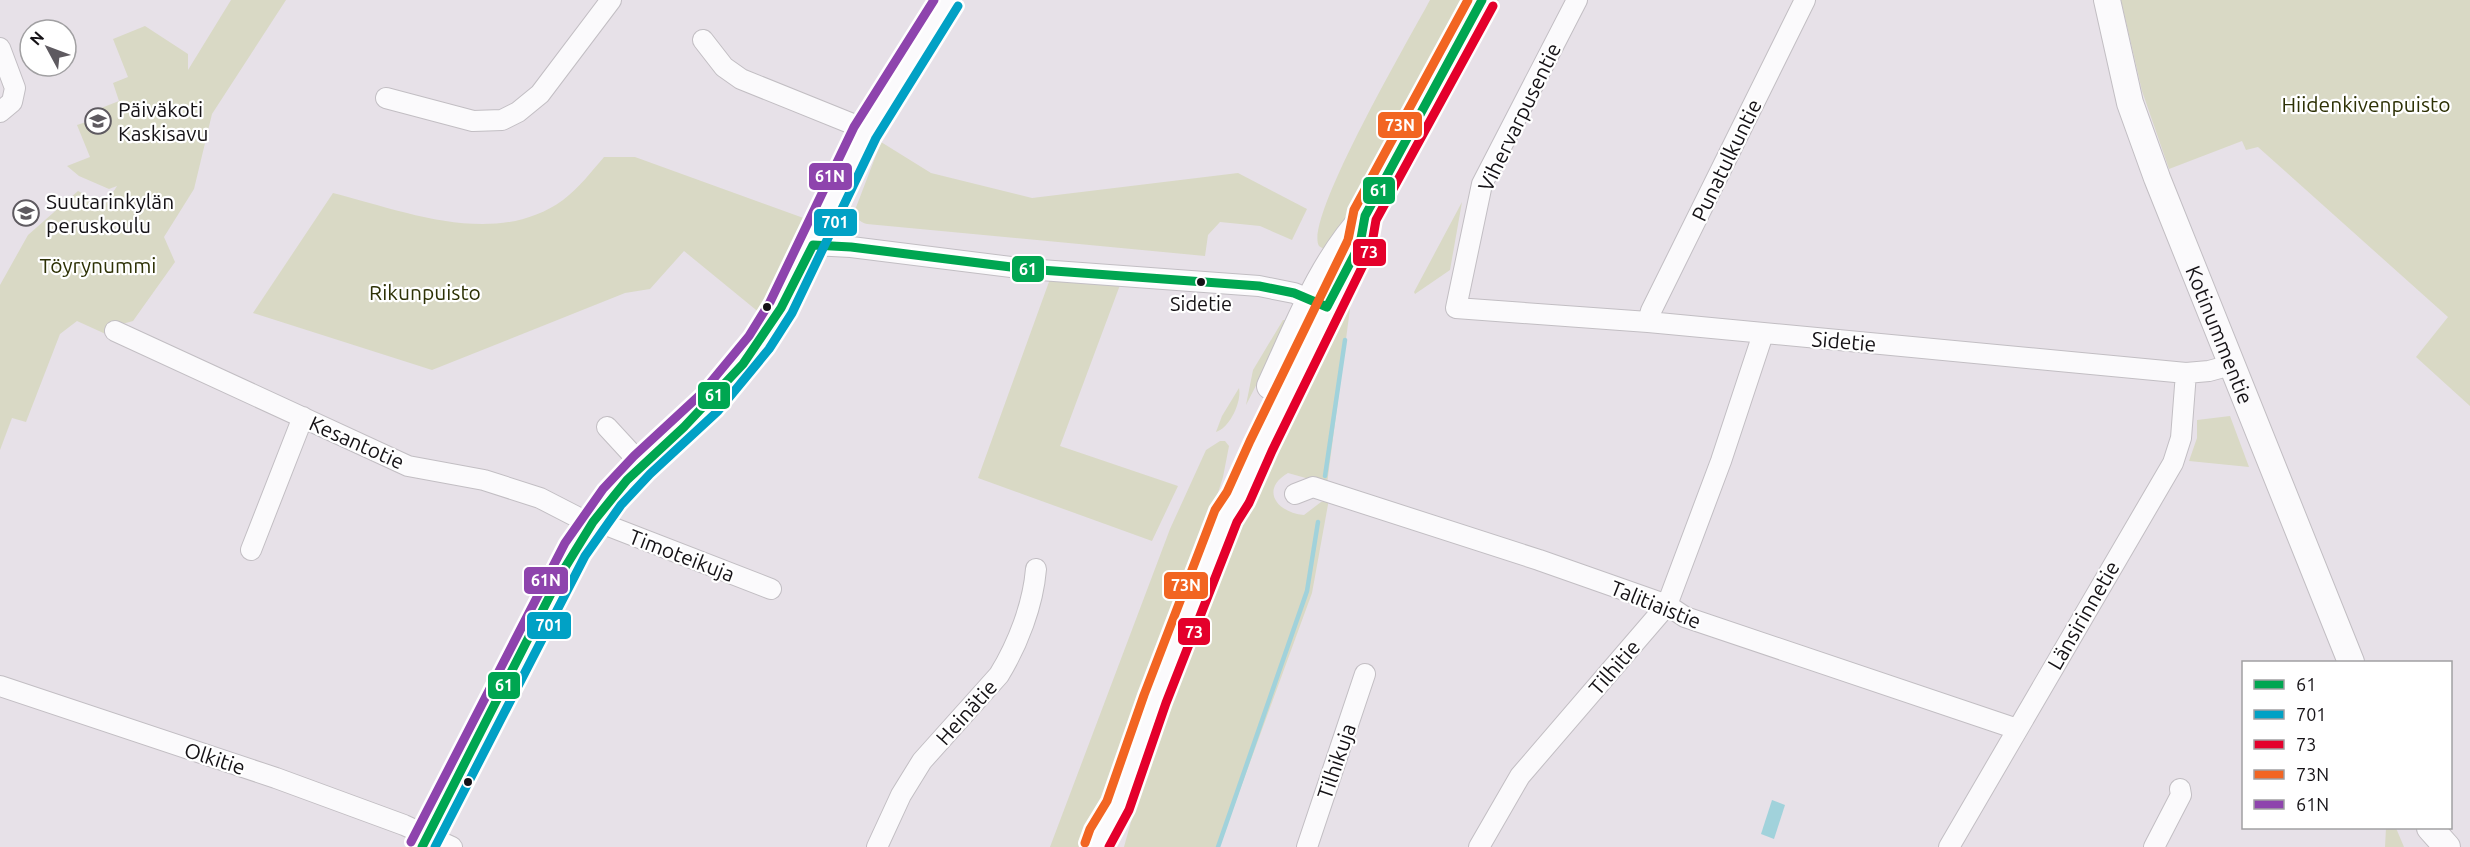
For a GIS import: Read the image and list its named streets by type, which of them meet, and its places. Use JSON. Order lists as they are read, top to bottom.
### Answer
{
  "streets": {
    "main road": ["Kotinummentie"],
    "street": [
      "Vihervarpusentie",
      "Punatulkuntie",
      "Sidetie",
      "Kesantotie",
      "Timoteikuja",
      "Talitiaistie",
      "Länsirinnetie",
      "Tilhitie",
      "Heinätie",
      "Olkitie",
      "Tilhikuja"
    ]
  },
  "crossings": [
    ["Vihervarpusentie", "Sidetie"],
    ["Punatulkuntie", "Sidetie"],
    ["Kotinummentie", "Sidetie"],
    ["Sidetie", "Länsirinnetie"],
    ["Sidetie", "Tilhitie"],
    ["Kesantotie", "Timoteikuja"],
    ["Talitiaistie", "Länsirinnetie"],
    ["Talitiaistie", "Tilhitie"]
  ],
  "parks": ["Hiidenkivenpuisto", "Töyrynummi", "Rikunpuisto"],
  "places": {
    "school or university": ["Päiväkoti Kaskisavu", "Suutarinkylän peruskoulu"],
    "other": ["Sidetie"]
  },
  "lines": [
    "transit line 61",
    "transit line 73N",
    "transit line 61N",
    "transit line 701",
    "transit line 73"
  ],
  "legend": [
    "61",
    "701",
    "73",
    "73N",
    "61N"
  ],
  "north": "top left"
}
